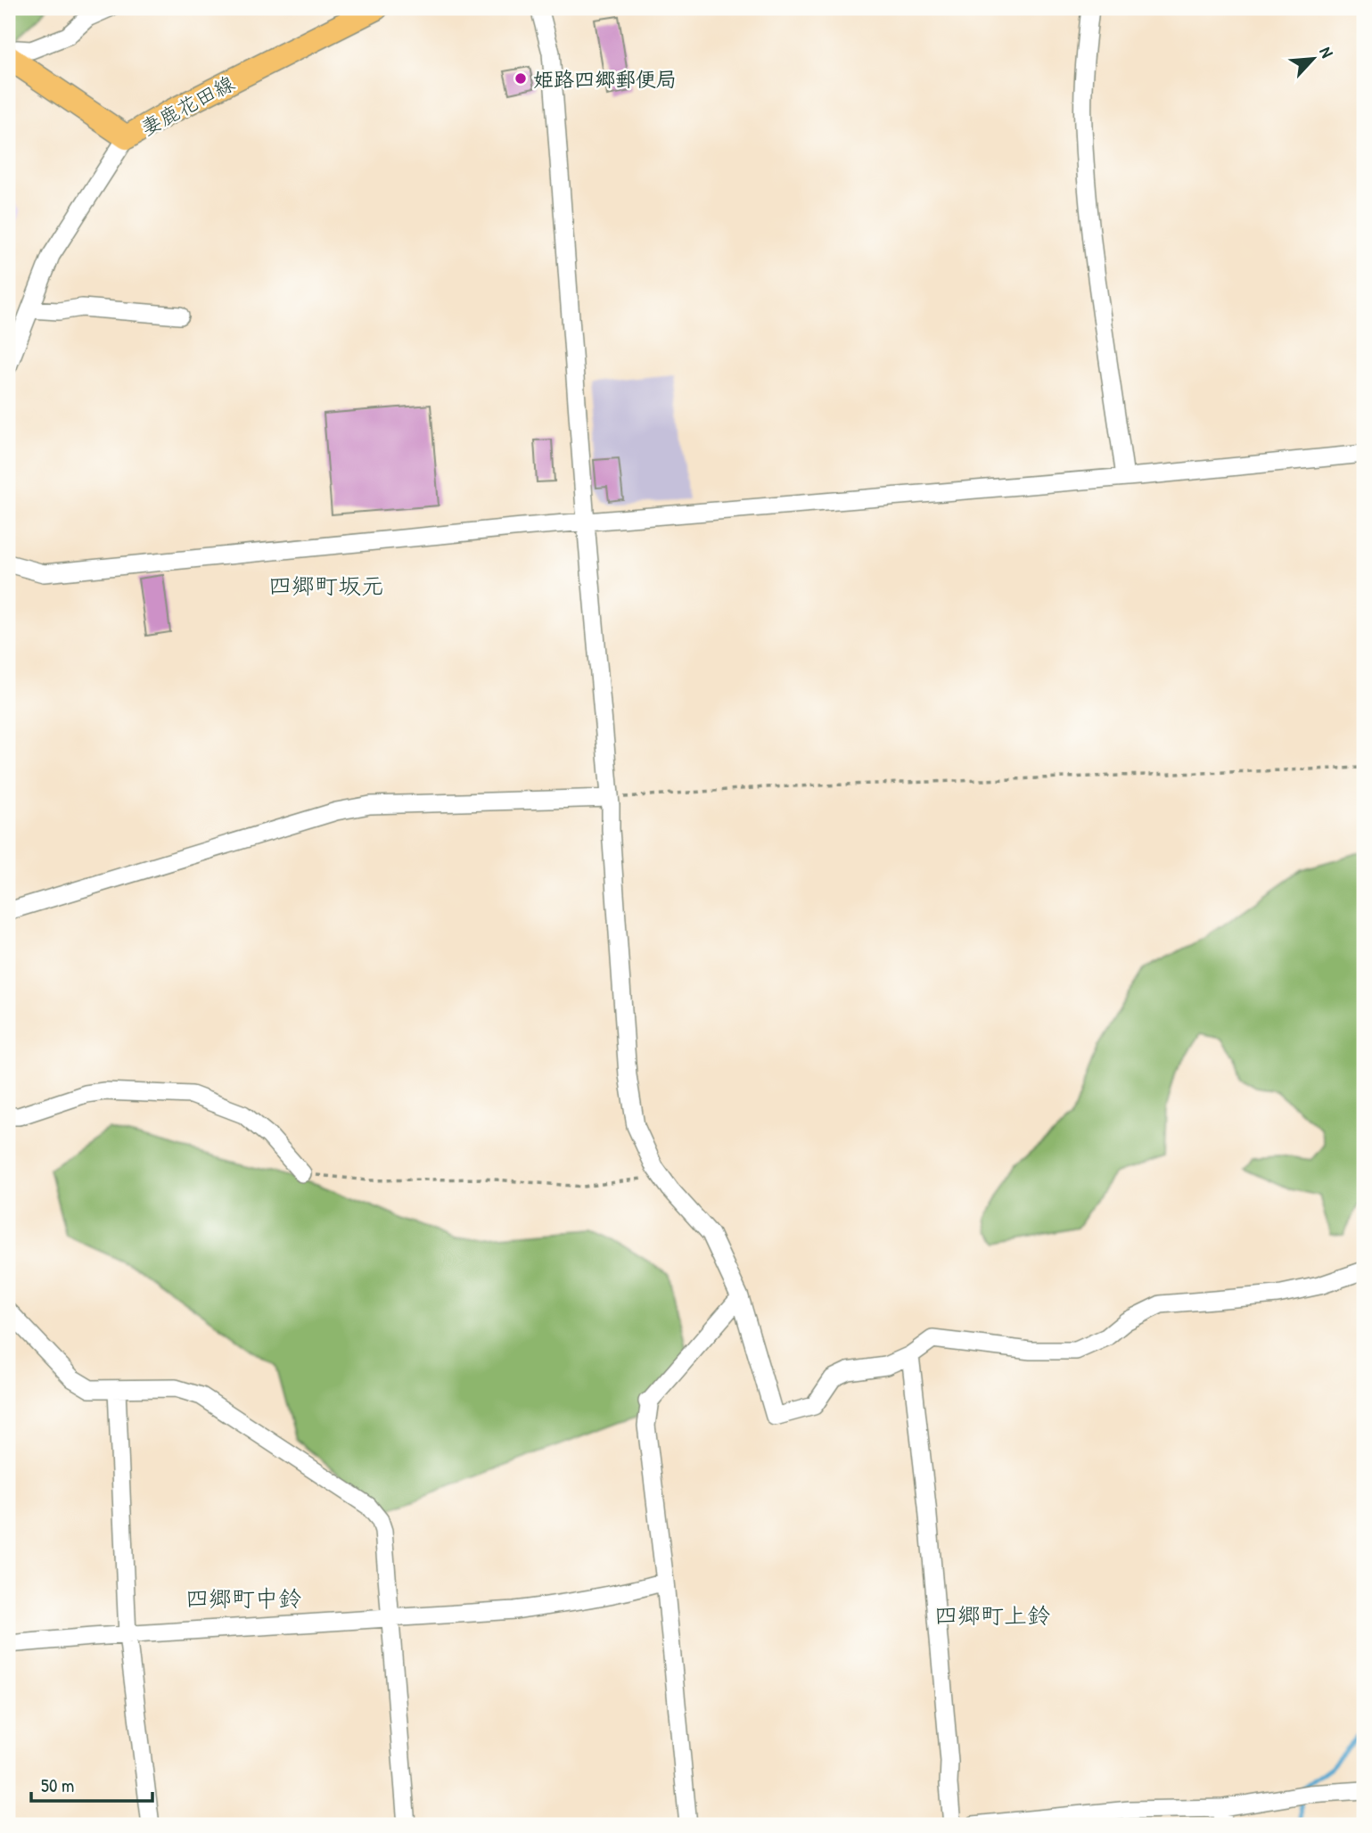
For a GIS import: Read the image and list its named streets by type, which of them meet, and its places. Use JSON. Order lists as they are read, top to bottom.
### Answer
{
  "streets": {
    "main road": ["妻鹿花田線"]
  },
  "districts": ["四郷町坂元", "四郷町中鈴", "四郷町上鈴"],
  "places": ["姫路四郷郵便局"],
  "scale_bar": "50 m",
  "north": "top right"
}
